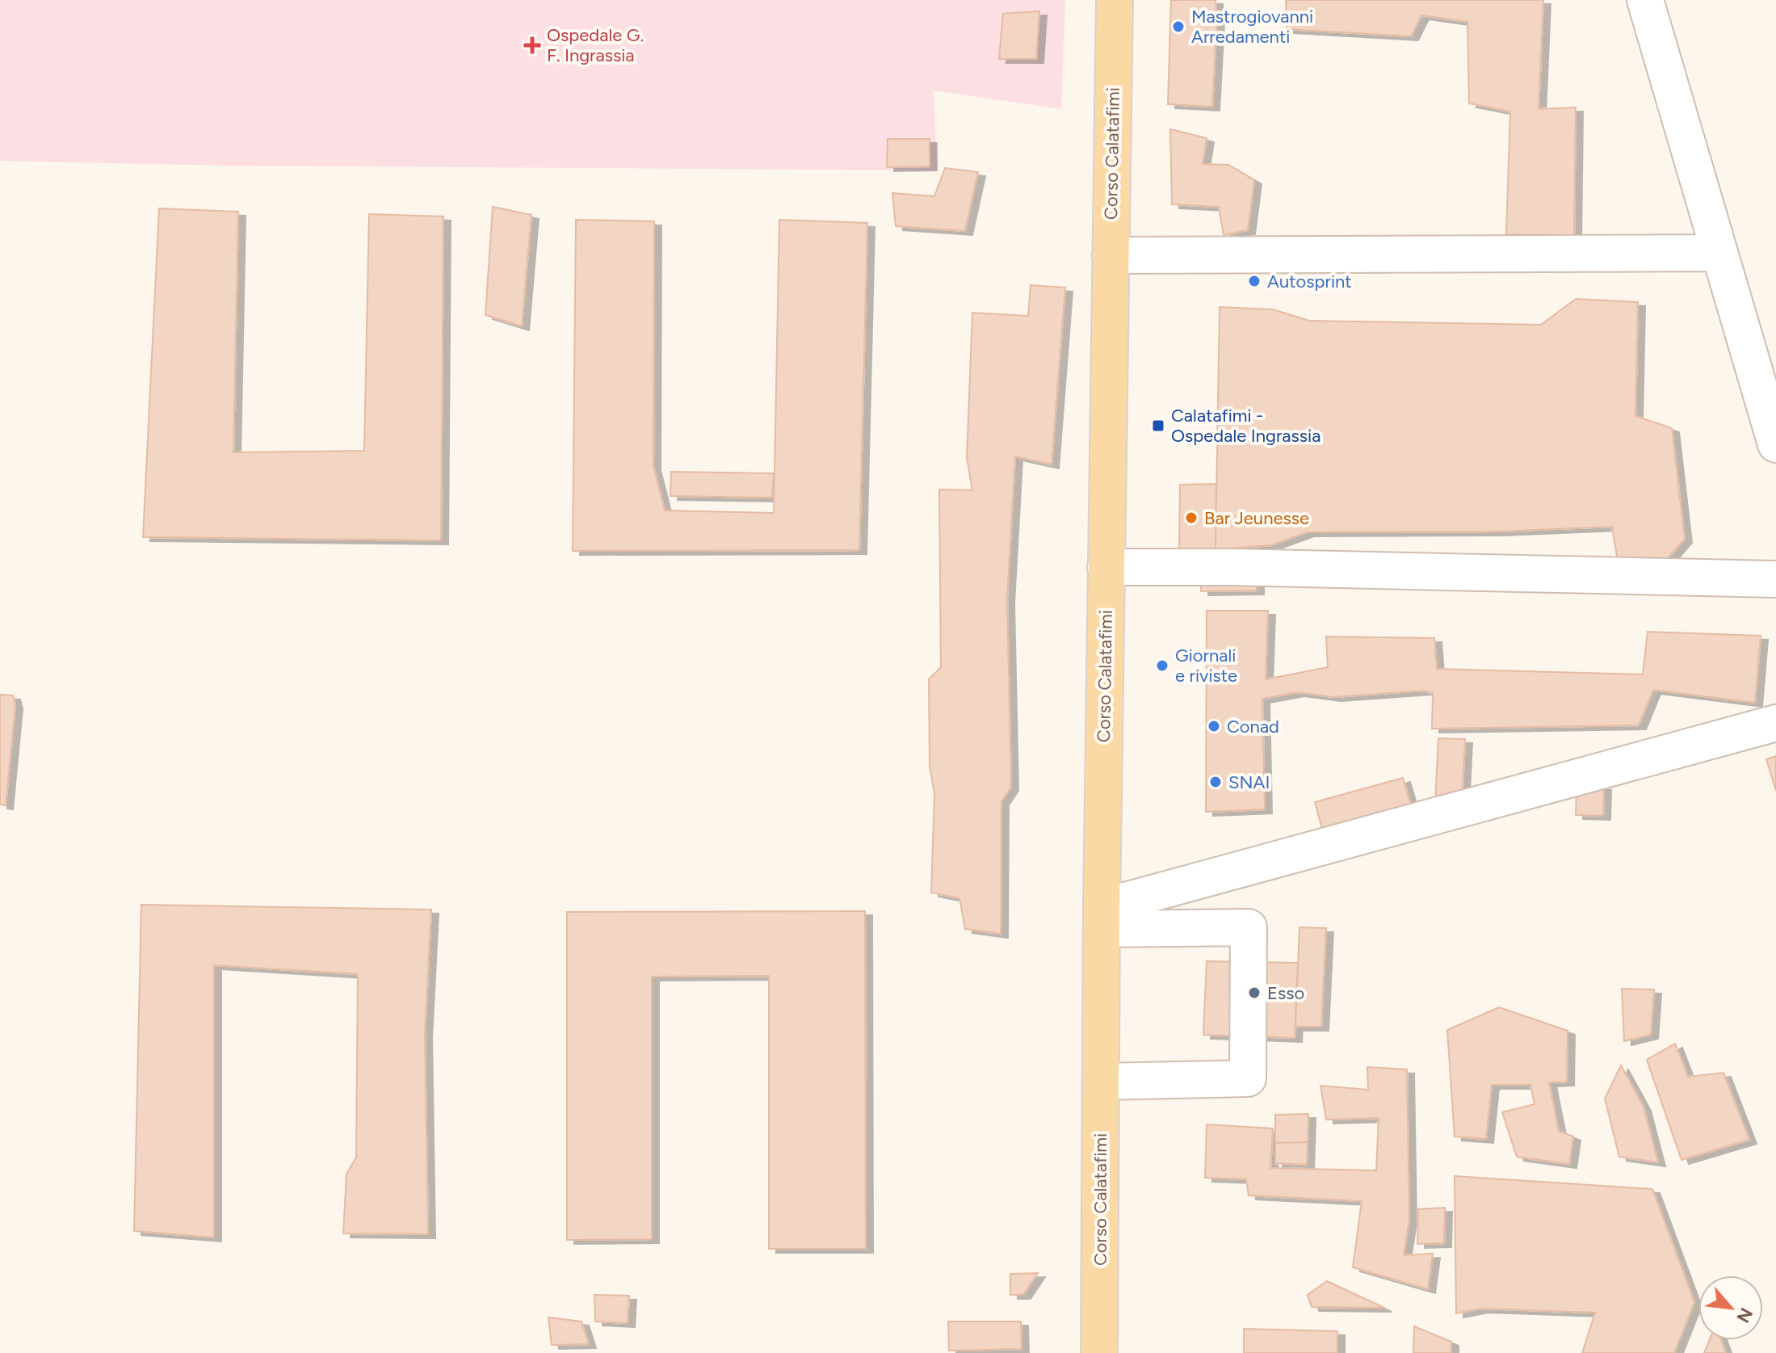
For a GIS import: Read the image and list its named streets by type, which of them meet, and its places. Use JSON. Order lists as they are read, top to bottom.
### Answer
{
  "streets": {
    "main road": ["Corso Calatafimi"]
  },
  "places": {
    "other": [
      "Mastrogiovanni Arredamenti",
      "Autosprint",
      "Bar Jeunesse",
      "Giornali e riviste",
      "Conad",
      "SNAI",
      "Esso"
    ],
    "health": ["Ospedale G. F. Ingrassia"],
    "transit": ["Calatafimi - Ospedale Ingrassia"]
  },
  "north": "bottom right"
}
